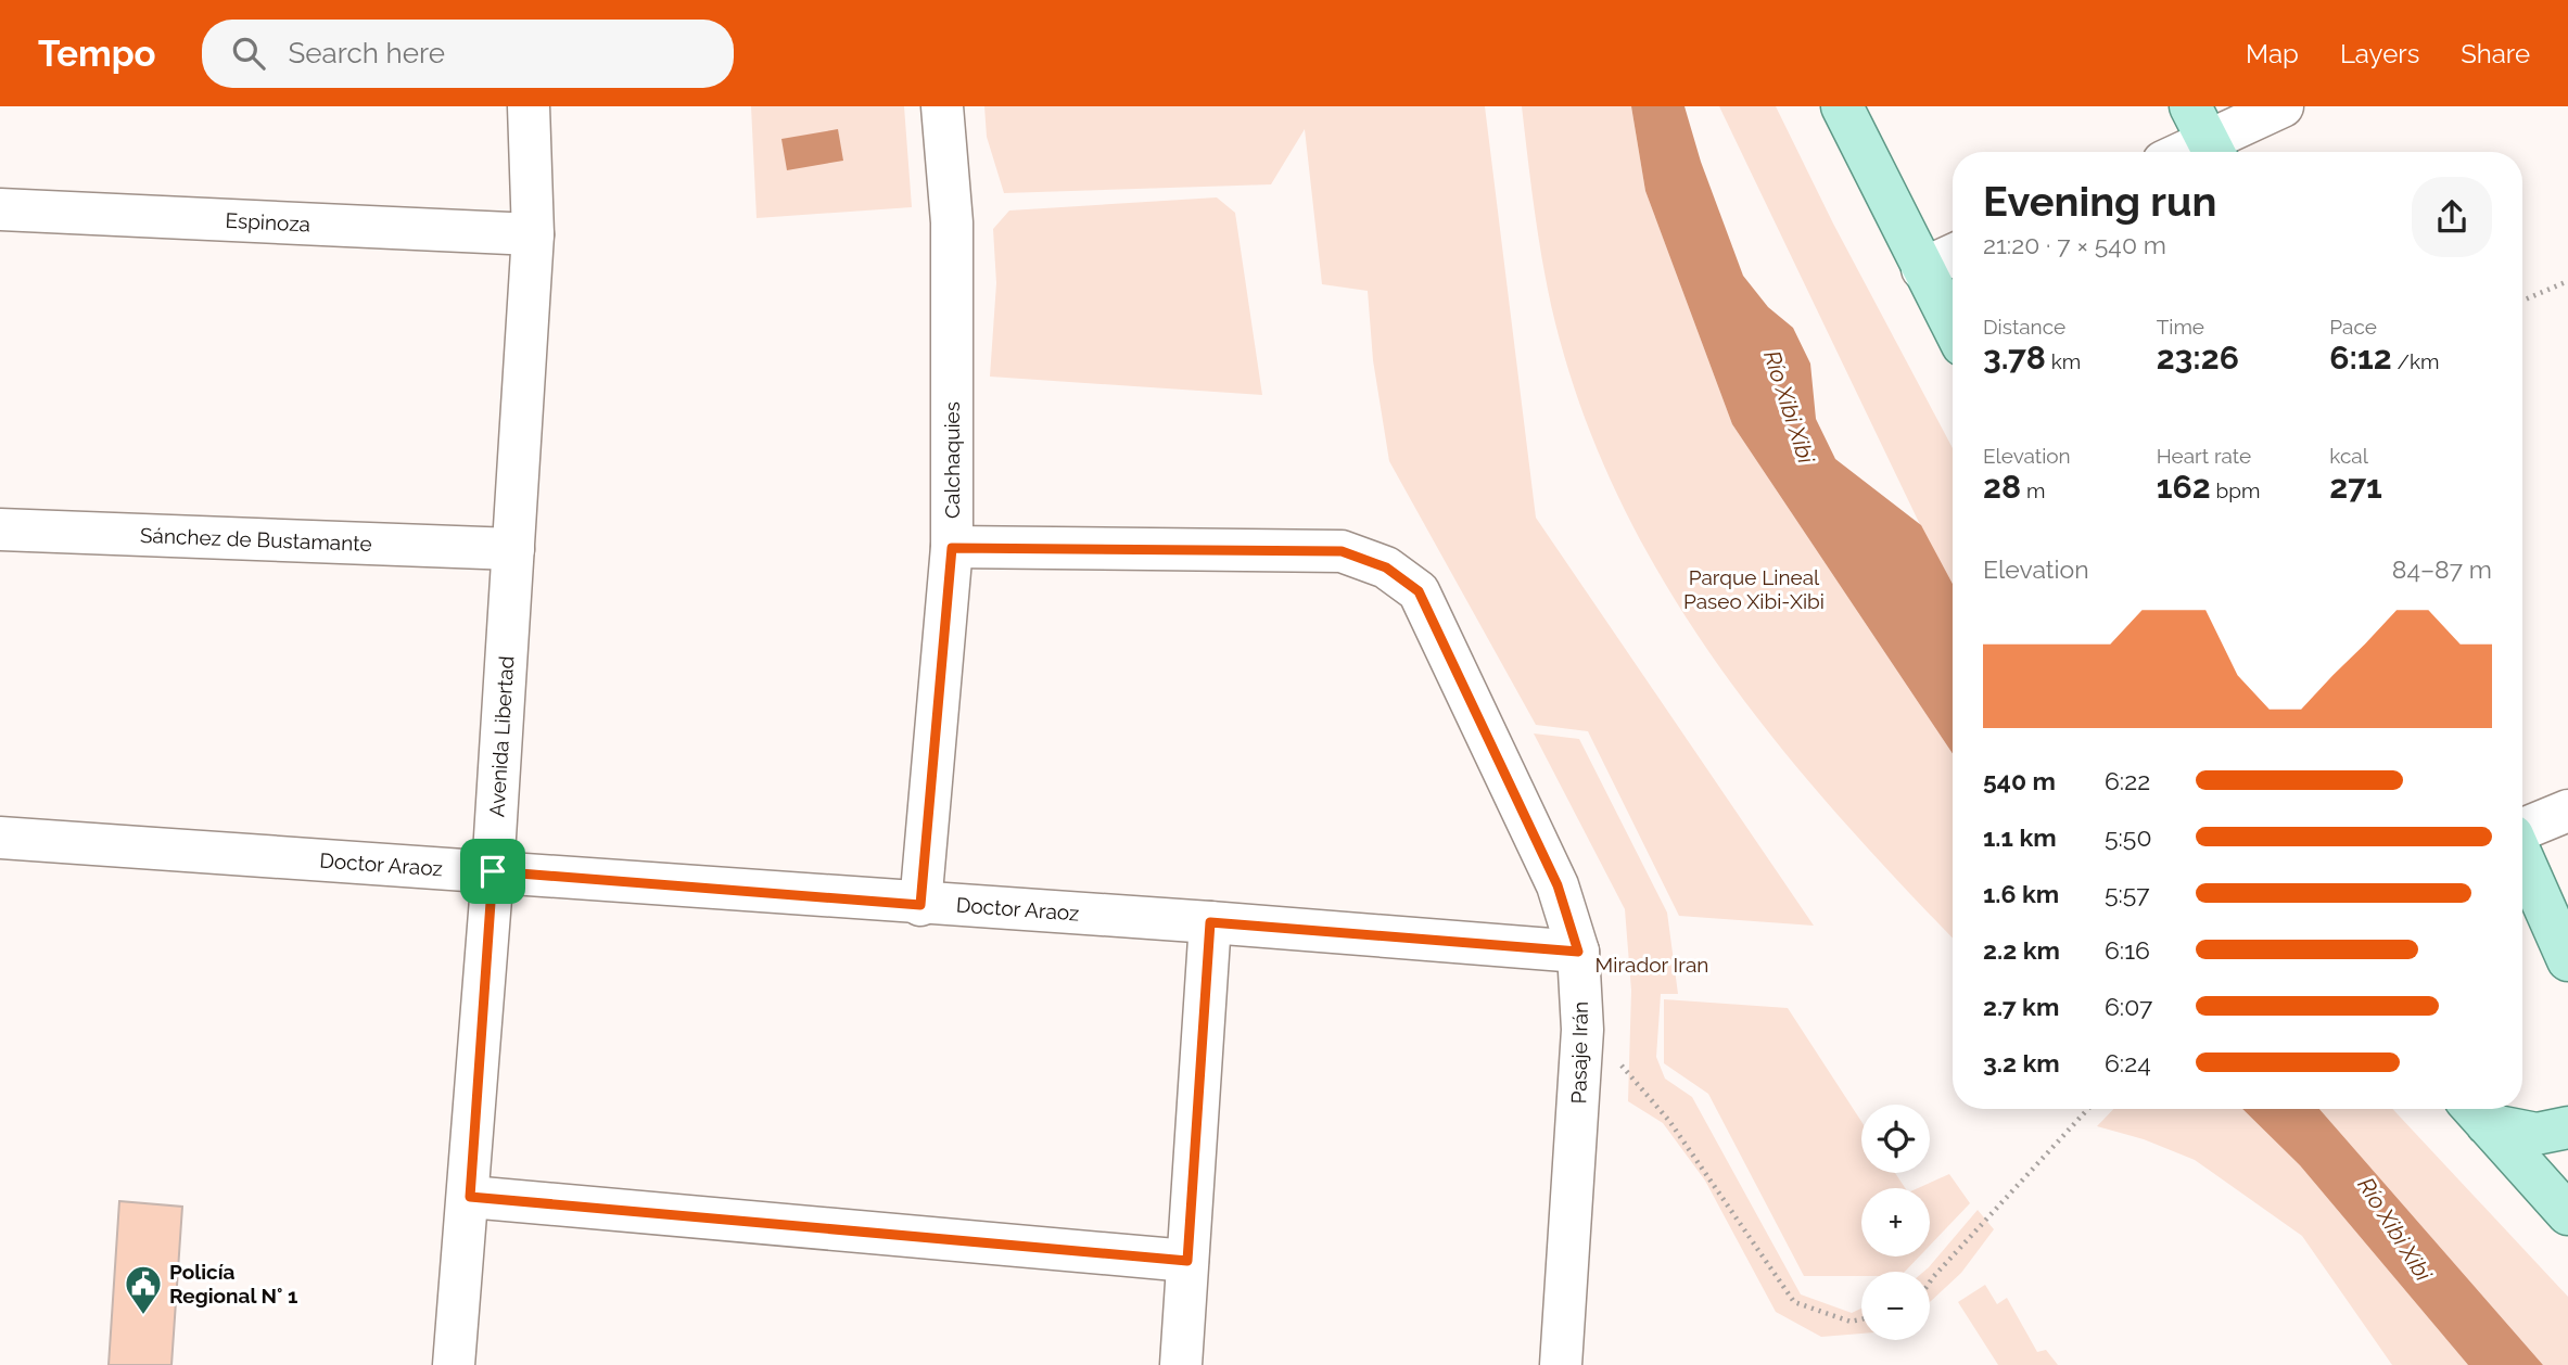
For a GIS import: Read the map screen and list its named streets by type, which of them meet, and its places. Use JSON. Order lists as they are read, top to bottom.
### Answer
{
  "streets": {
    "street": [
      "Espinoza",
      "Calchaquies",
      "Sánchez de Bustamante",
      "Avenida Libertad",
      "Doctor Araoz",
      "Pasaje Irán"
    ]
  },
  "crossings": [
    ["Espinoza", "Avenida Libertad"],
    ["Calchaquies", "Doctor Araoz"],
    ["Calchaquies", "Pasaje Irán"],
    ["Sánchez de Bustamante", "Avenida Libertad"],
    ["Avenida Libertad", "Doctor Araoz"],
    ["Doctor Araoz", "Pasaje Irán"]
  ],
  "water": ["Río Xibi Xibi"],
  "parks": ["Parque Lineal Paseo Xibi-Xibi", "Mirador Iran"],
  "places": {
    "public building": ["Policía Regional N° 1"]
  },
  "page": {
    "header": "Tempo",
    "search": "Search here",
    "nav": ["Map", "Layers", "Share"],
    "heading": ["Evening run", "21:20 · 7 × 540 m"],
    "stats": [
      ["Distance", "3.78 km"],
      ["Time", "23:26"],
      ["Pace", "6:12 /km"],
      ["Elevation", "28 m"],
      ["Heart rate", "162 bpm"],
      ["kcal", "271"]
    ],
    "chart": ["Elevation", "84–87 m"],
    "list": [
      {
        "name": "540 m",
        "note": "6:22"
      },
      {
        "name": "1.1 km",
        "note": "5:50"
      },
      {
        "name": "1.6 km",
        "note": "5:57"
      },
      {
        "name": "2.2 km",
        "note": "6:16"
      },
      {
        "name": "2.7 km",
        "note": "6:07"
      },
      {
        "name": "3.2 km",
        "note": "6:24"
      }
    ],
    "map_buttons": ["+", "−"]
  }
}
